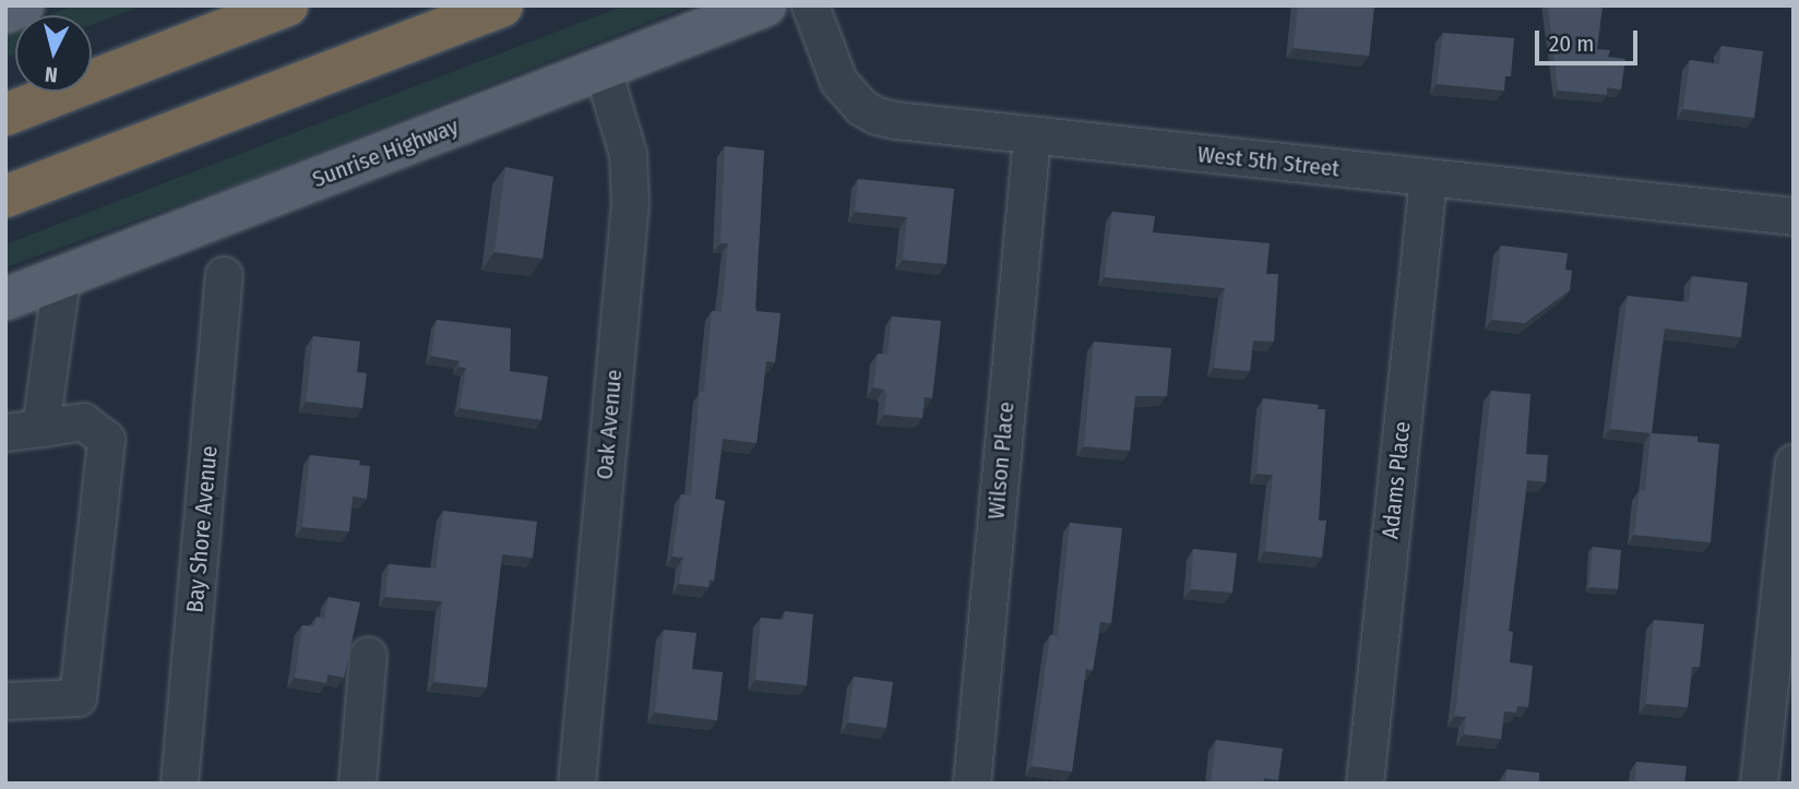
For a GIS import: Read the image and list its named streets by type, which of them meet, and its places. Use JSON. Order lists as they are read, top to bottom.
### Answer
{
  "streets": {
    "main road": ["Sunrise Highway"],
    "street": [
      "West 5th Street",
      "Oak Avenue",
      "Wilson Place",
      "Adams Place",
      "Bay Shore Avenue"
    ]
  },
  "crossings": [
    ["Sunrise Highway", "Oak Avenue"],
    ["West 5th Street", "Wilson Place"],
    ["West 5th Street", "Adams Place"]
  ],
  "scale_bar": "20 m",
  "north": "bottom"
}
